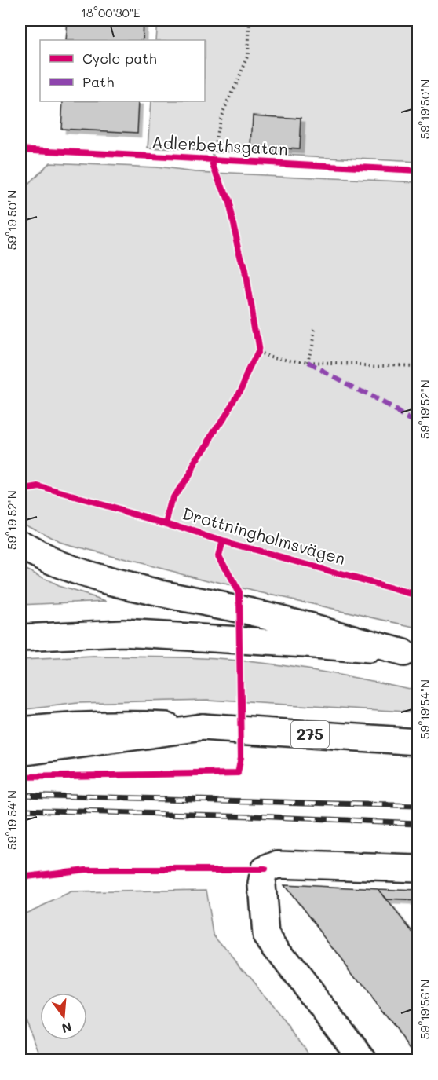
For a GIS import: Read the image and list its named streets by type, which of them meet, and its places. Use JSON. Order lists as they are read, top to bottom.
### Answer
{
  "streets": {
    "main road": ["275"],
    "cycle path": ["Adlerbethsgatan", "Drottningholmsvägen"]
  },
  "legend": ["Cycle path", "Path"],
  "north": "bottom",
  "coordinates": [
    "18°00'30\"E",
    "59°19'50\"N",
    "59°19'52\"N",
    "59°19'54\"N",
    "59°19'56\"N"
  ]
}
